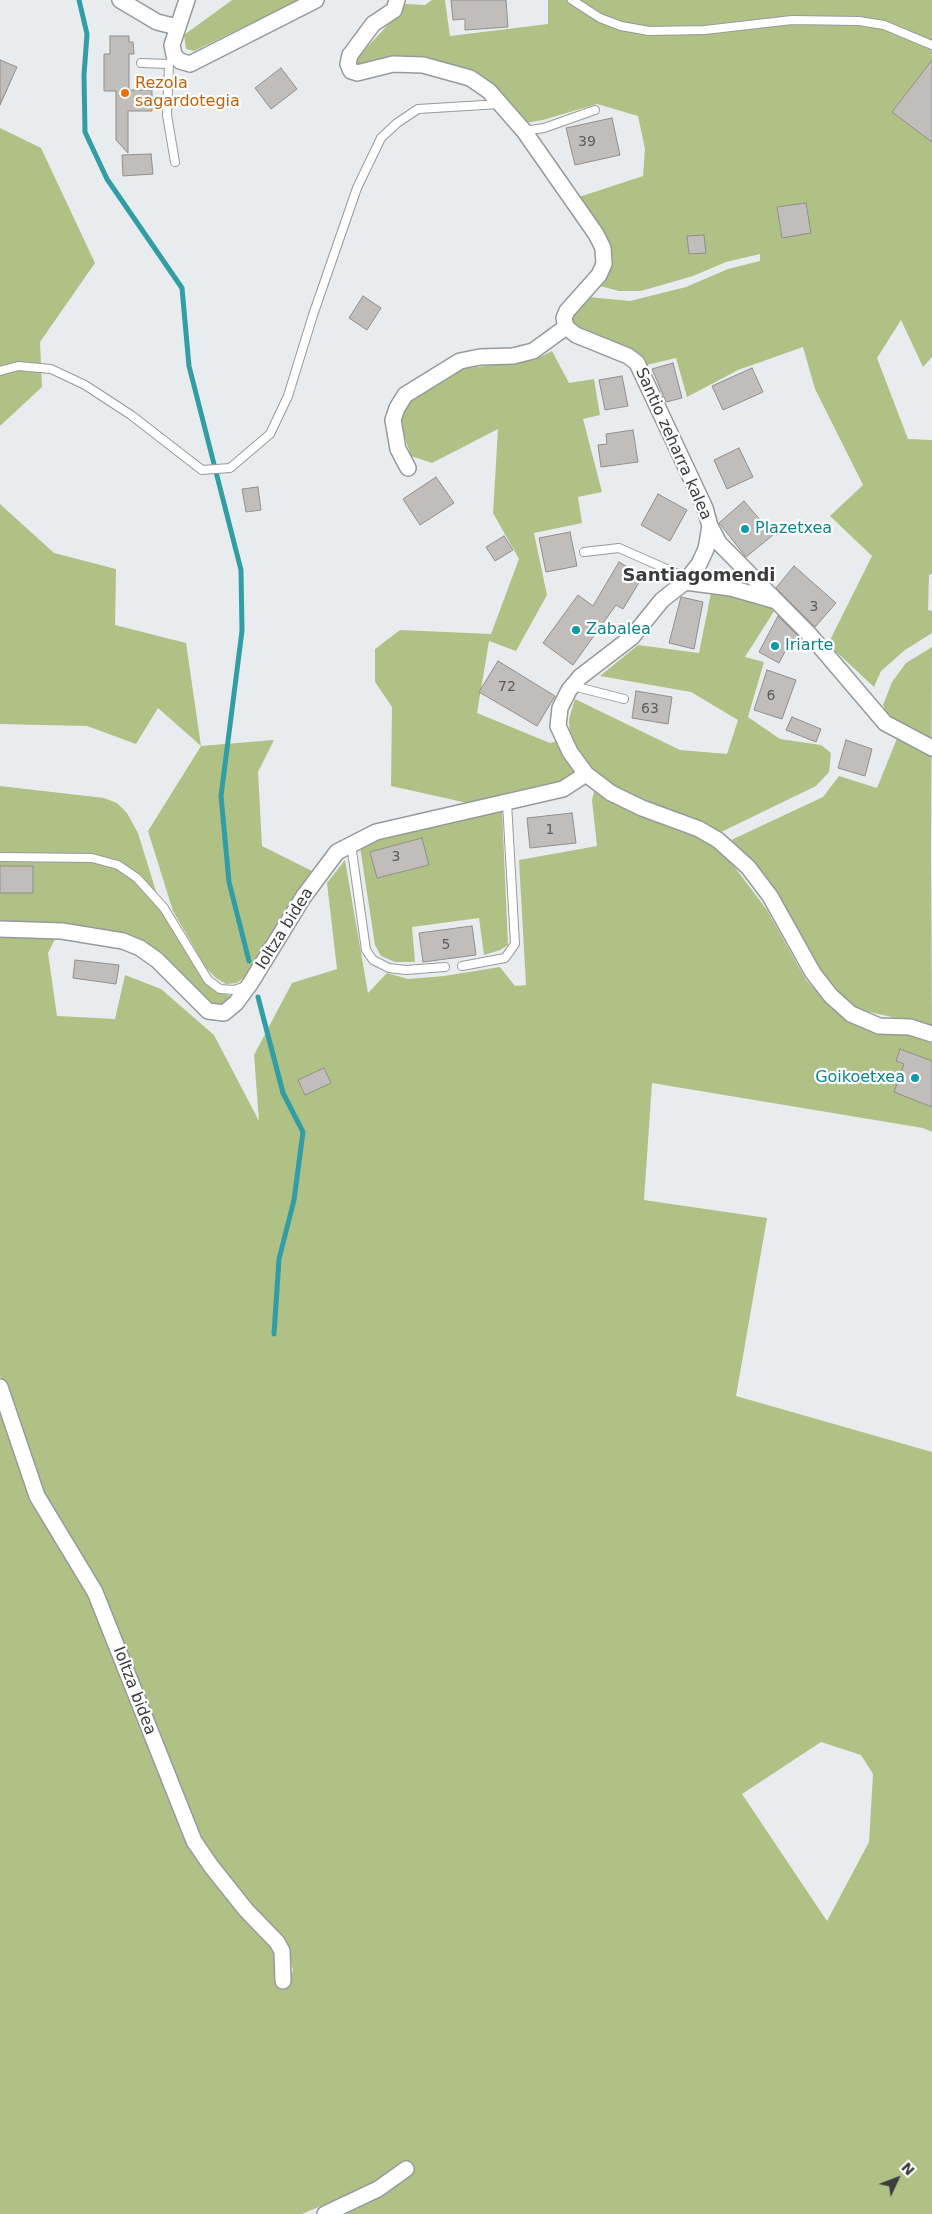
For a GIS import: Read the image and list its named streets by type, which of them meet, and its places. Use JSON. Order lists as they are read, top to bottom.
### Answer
{
  "streets": {
    "street": ["Santio zeharra kalea", "Ioltza bidea"]
  },
  "crossings": [
    ["Santio zeharra kalea", "Ioltza bidea"]
  ],
  "districts": ["Santiagomendi"],
  "places": [
    "Rezola sagardotegia",
    "Plazetxea",
    "Zabalea",
    "Iriarte",
    "Goikoetxea"
  ],
  "house_numbers": [
    "39",
    "3",
    "72",
    "6",
    "63",
    "1",
    "3",
    "5"
  ],
  "north": "top right"
}
